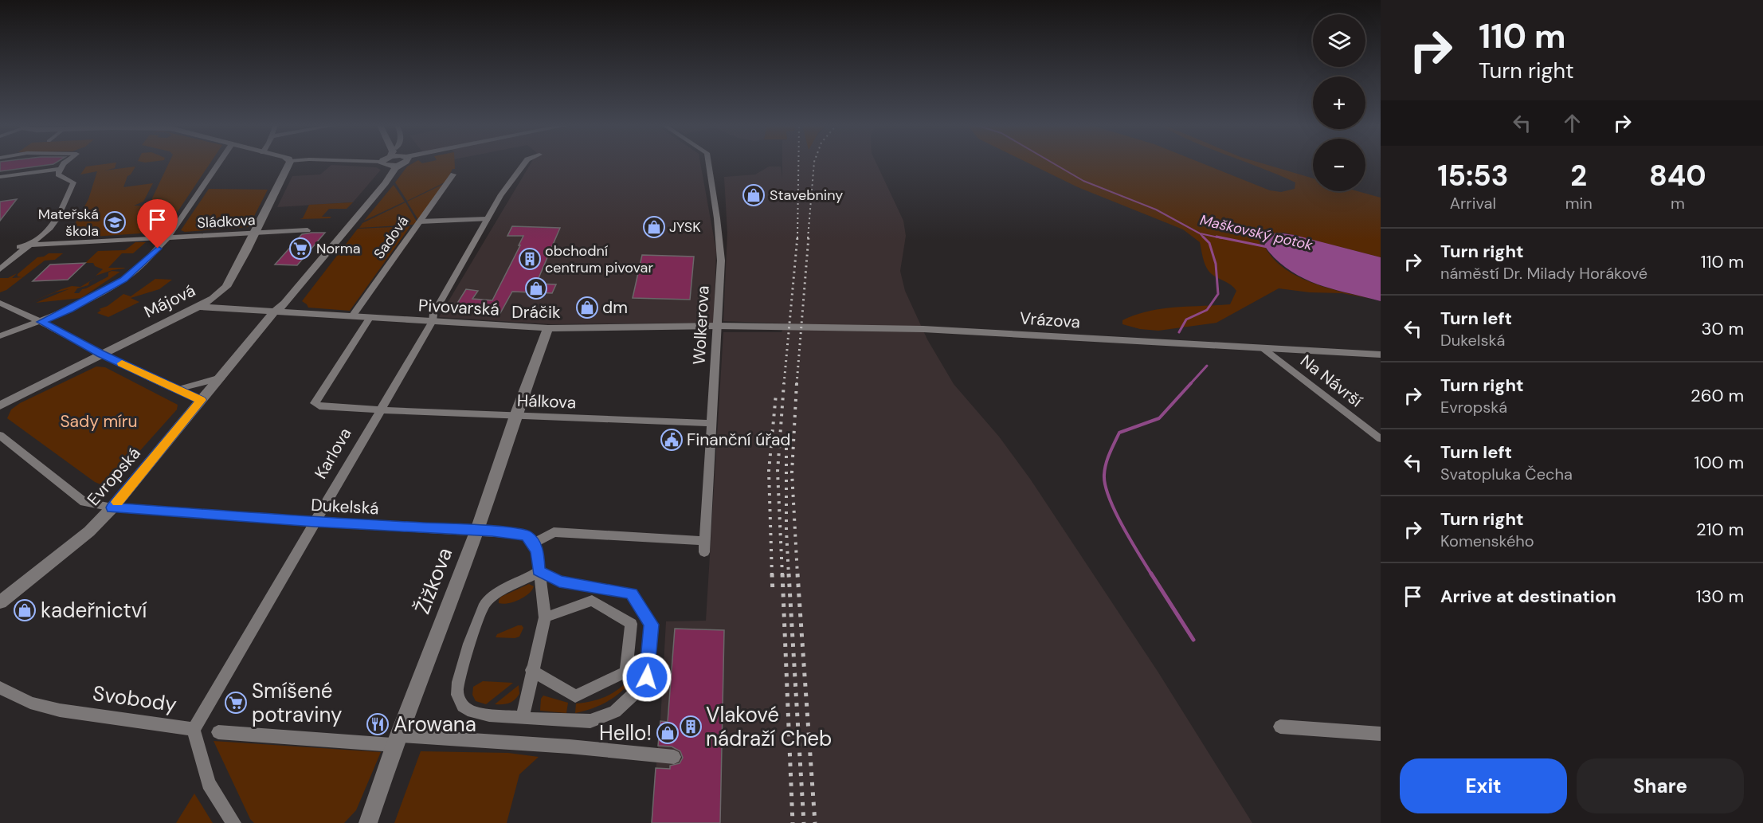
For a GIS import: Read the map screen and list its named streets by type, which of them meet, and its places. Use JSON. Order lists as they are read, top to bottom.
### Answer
{
  "streets": {
    "street": [
      "Sládkova",
      "Sadová",
      "Májová",
      "Pivovarská",
      "Vrázova",
      "Wolkerova",
      "Na Návrší",
      "Hálkova",
      "Karlova",
      "Evropská",
      "Dukelská",
      "Žižkova",
      "Svobody"
    ]
  },
  "crossings": [
    ["Sládkova", "Májová"],
    ["Sadová", "Pivovarská"],
    ["Májová", "Pivovarská"],
    ["Pivovarská", "Vrázova"],
    ["Pivovarská", "Wolkerova"],
    ["Pivovarská", "Karlova"],
    ["Pivovarská", "Evropská"],
    ["Pivovarská", "Žižkova"],
    ["Vrázova", "Wolkerova"],
    ["Vrázova", "Na Návrší"],
    ["Wolkerova", "Hálkova"],
    ["Wolkerova", "Dukelská"],
    ["Hálkova", "Karlova"],
    ["Hálkova", "Žižkova"],
    ["Karlova", "Dukelská"],
    ["Karlova", "Svobody"],
    ["Evropská", "Dukelská"],
    ["Dukelská", "Žižkova"]
  ],
  "water": ["Maškovský potok"],
  "parks": ["Sady míru"],
  "places": {
    "shop": [
      "Stavebniny",
      "JYSK",
      "Dráčik",
      "dm",
      "kadeřnictví",
      "Hello!"
    ],
    "school or university": ["Mateřská škola"],
    "supermarket": ["Norma", "Smíšené potraviny"],
    "building": ["obchodní centrum pivovar", "Vlakové nádraží Cheb"],
    "public building": ["Finanční úřad"],
    "restaurant": ["Arowana"]
  },
  "page": {
    "turn": ["110 m", "Turn right"],
    "map_buttons": ["+", "−"],
    "eta": [
      "15:53",
      "Arrival",
      "2",
      "min",
      "840",
      "m"
    ],
    "list": [
      {
        "name": "Turn right",
        "note": "náměstí Dr. Milady Horákové",
        "value": "110 m"
      },
      {
        "name": "Turn left",
        "note": "Dukelská",
        "value": "30 m"
      },
      {
        "name": "Turn right",
        "note": "Evropská",
        "value": "260 m"
      },
      {
        "name": "Turn left",
        "note": "Svatopluka Čecha",
        "value": "100 m"
      },
      {
        "name": "Turn right",
        "note": "Komenského",
        "value": "210 m"
      },
      {
        "name": "Arrive at destination",
        "value": "130 m"
      }
    ],
    "buttons": ["Exit", "Share"]
  }
}
